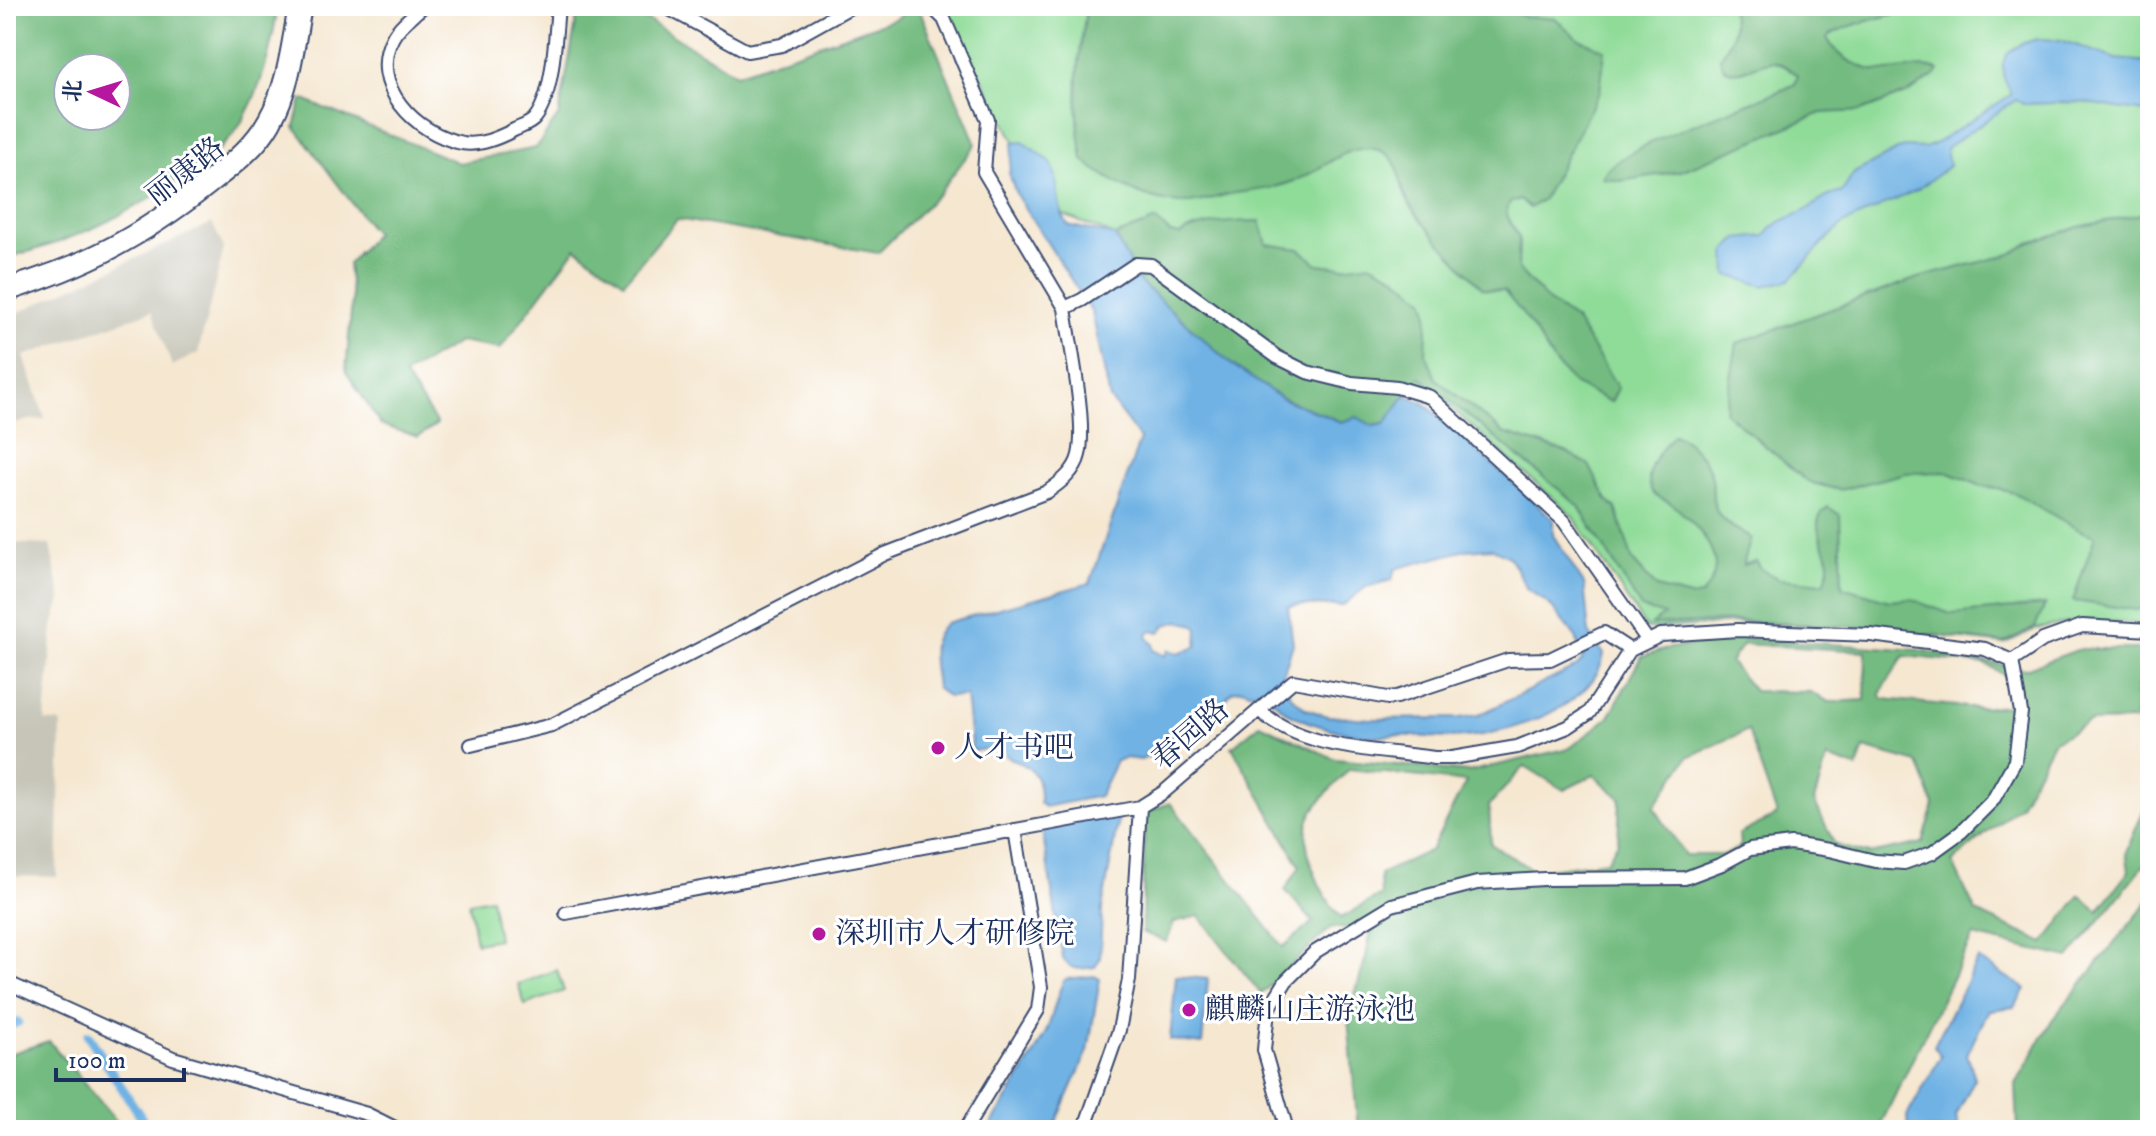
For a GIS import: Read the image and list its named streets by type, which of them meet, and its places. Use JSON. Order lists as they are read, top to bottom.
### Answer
{
  "streets": {
    "street": ["丽康路", "春园路"]
  },
  "places": ["人才书吧", "深圳市人才研修院", "麒麟山庄游泳池"],
  "scale_bar": "100 m",
  "north": "left"
}
